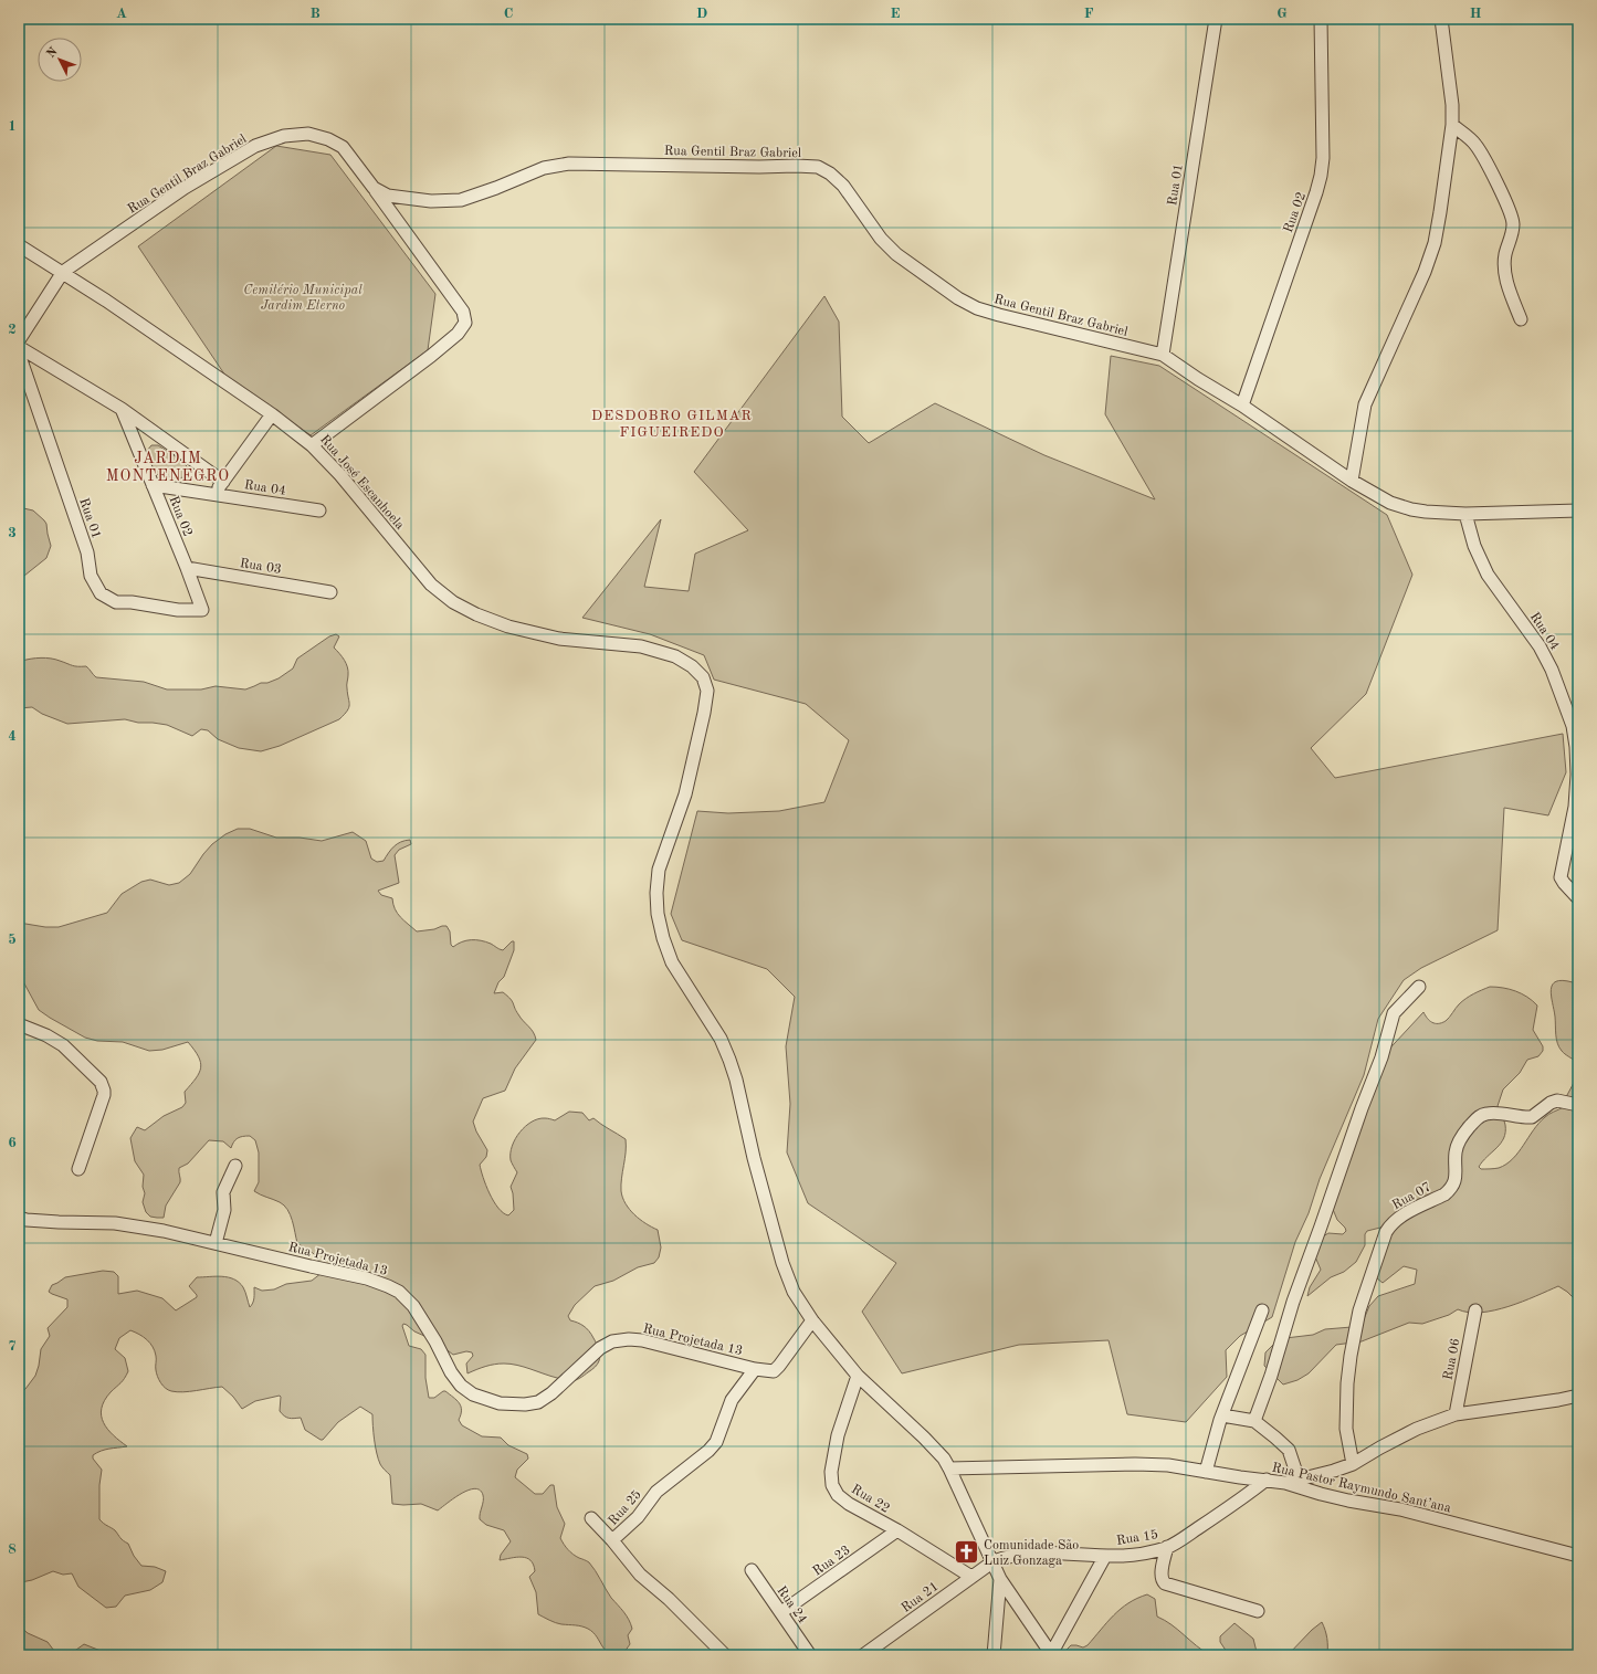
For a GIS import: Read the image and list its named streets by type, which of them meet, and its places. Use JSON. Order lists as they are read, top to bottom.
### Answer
{
  "streets": {
    "street": [
      "Rua Gentil Braz Gabriel",
      "Rua 01",
      "Rua 02",
      "Rua José Escanhoela",
      "Rua 04",
      "Rua 03",
      "Rua 07",
      "Rua Projetada 13",
      "Rua 06",
      "Rua Pastor Raymundo Sant’ana",
      "Rua 22",
      "Rua 25",
      "Rua 15",
      "Rua 23",
      "Rua 21",
      "Rua 24"
    ]
  },
  "crossings": [
    ["Rua Gentil Braz Gabriel", "Rua 01"],
    ["Rua Gentil Braz Gabriel", "Rua 02"],
    ["Rua Gentil Braz Gabriel", "Rua José Escanhoela"],
    ["Rua Gentil Braz Gabriel", "Rua 04"],
    ["Rua 01", "Rua 02"],
    ["Rua 02", "Rua 04"],
    ["Rua 02", "Rua 03"],
    ["Rua José Escanhoela", "Rua Projetada 13"],
    ["Rua Projetada 13", "Rua 25"],
    ["Rua Pastor Raymundo Sant’ana", "Rua 15"],
    ["Rua 22", "Rua 23"],
    ["Rua 22", "Rua 21"],
    ["Rua 15", "Rua 21"],
    ["Rua 23", "Rua 24"]
  ],
  "districts": ["DESDOBRO GILMAR FIGUEIREDO", "JARDIM MONTENEGRO"],
  "parks": ["Cemitério Municipal Jardim Eterno"],
  "places": {
    "church": ["Comunidade São Luiz Gonzaga"]
  },
  "north": "top left",
  "grid": {
    "columns": [
      "A",
      "B",
      "C",
      "D",
      "E",
      "F",
      "G",
      "H"
    ],
    "rows": [
      "1",
      "2",
      "3",
      "4",
      "5",
      "6",
      "7",
      "8"
    ]
  }
}
